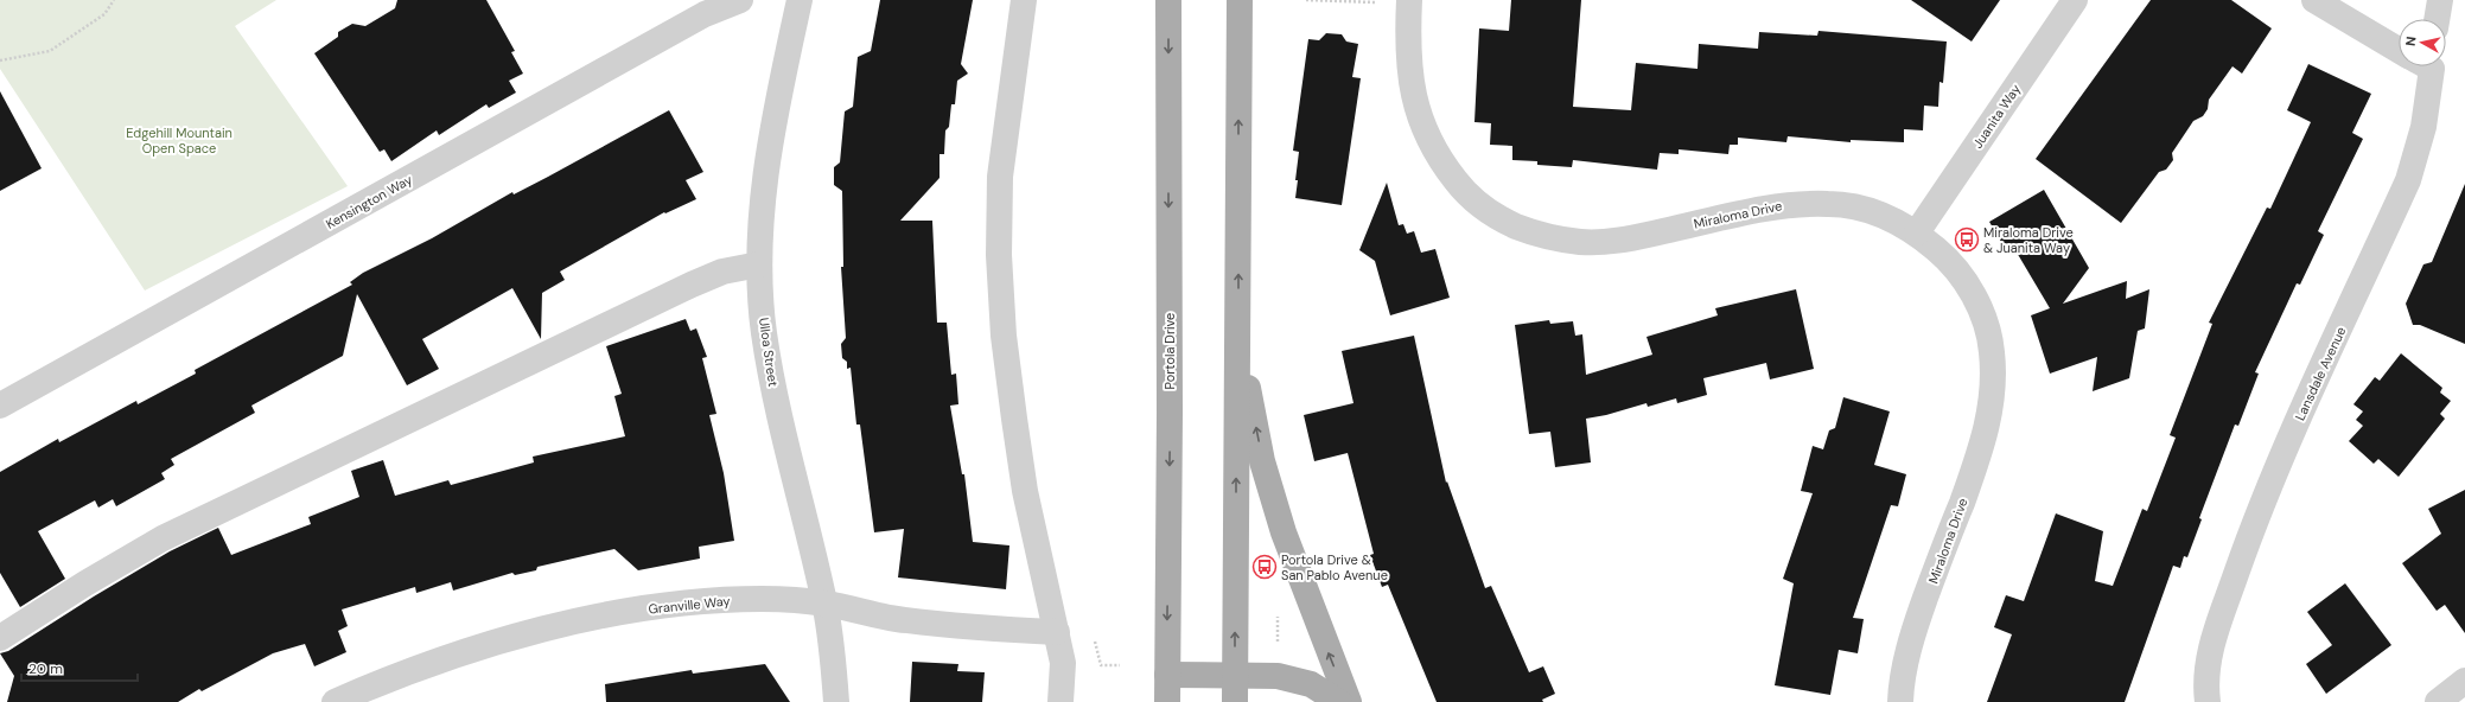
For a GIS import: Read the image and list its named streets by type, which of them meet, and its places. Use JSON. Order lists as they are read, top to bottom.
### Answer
{
  "streets": {
    "main road": ["Portola Drive"],
    "street": [
      "Juanita Way",
      "Kensington Way",
      "Miraloma Drive",
      "Ulloa Street",
      "Lansdale Avenue",
      "Granville Way"
    ]
  },
  "crossings": [
    ["Juanita Way", "Miraloma Drive"],
    ["Ulloa Street", "Granville Way"]
  ],
  "parks": ["Edgehill Mountain Open Space"],
  "places": {
    "bus stop": ["Miraloma Drive & Juanita Way", "Portola Drive & San Pablo Avenue"]
  },
  "scale_bar": "20 m",
  "north": "left"
}
